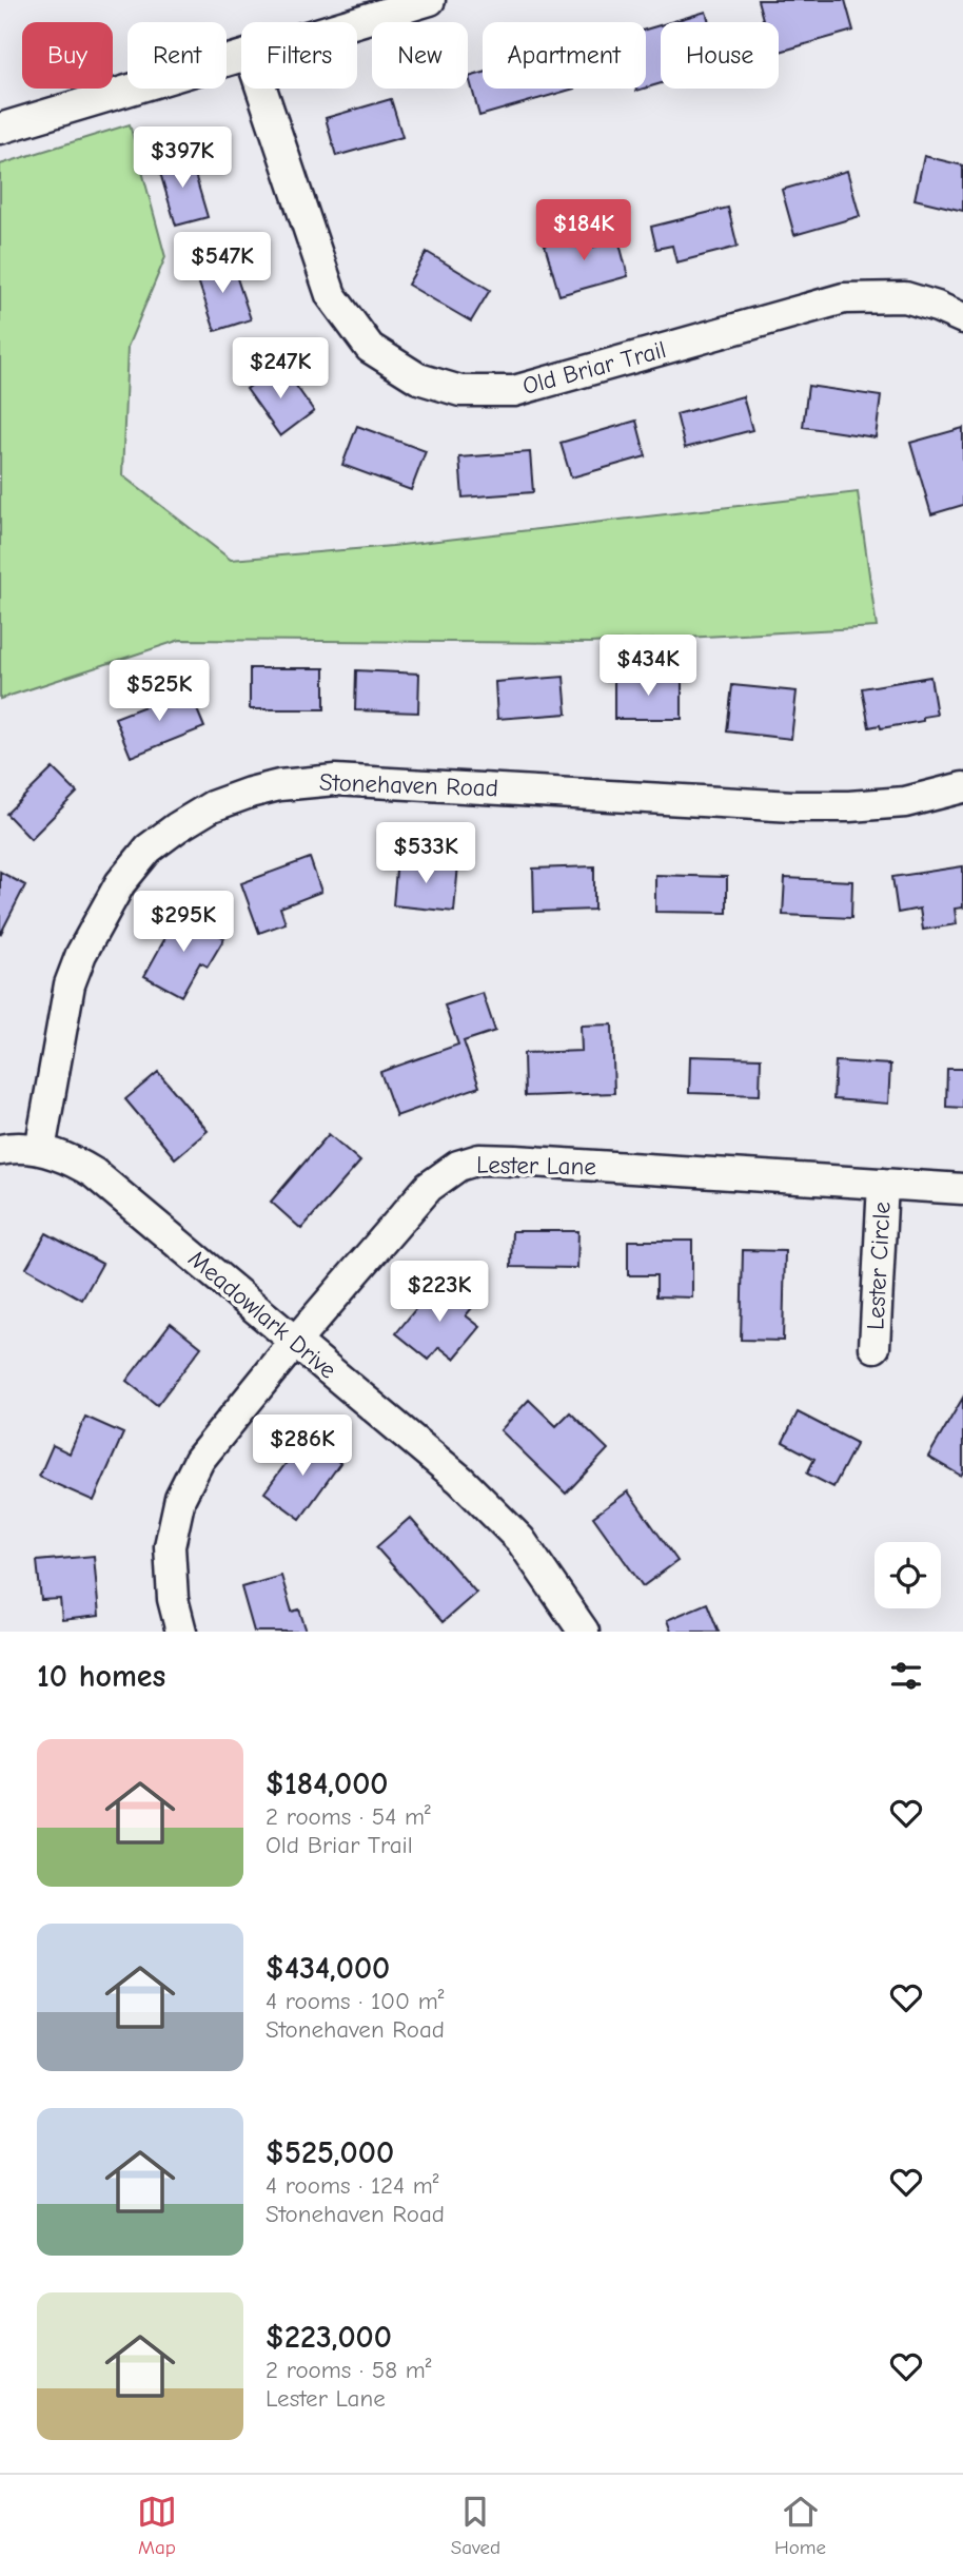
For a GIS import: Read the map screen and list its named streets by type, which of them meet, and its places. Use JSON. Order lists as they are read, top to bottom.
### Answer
{
  "streets": {
    "street": [
      "Old Briar Trail",
      "Stonehaven Road",
      "Lester Lane",
      "Lester Circle",
      "Meadowlark Drive"
    ]
  },
  "crossings": [
    ["Stonehaven Road", "Meadowlark Drive"],
    ["Lester Lane", "Lester Circle"],
    ["Lester Lane", "Meadowlark Drive"]
  ],
  "page": {
    "chip": [
      "Buy",
      "Rent",
      "Filters",
      "New",
      "Apartment",
      "House"
    ],
    "price": [
      "$397K",
      "$184K",
      "$547K",
      "$247K",
      "$434K",
      "$525K",
      "$533K",
      "$295K",
      "$223K",
      "$286K"
    ],
    "heading": "10 homes",
    "list": [
      {
        "name": "$184,000",
        "note": "2 rooms · 54 m² · Old Briar Trail"
      },
      {
        "name": "$434,000",
        "note": "4 rooms · 100 m² · Stonehaven Road"
      },
      {
        "name": "$525,000",
        "note": "4 rooms · 124 m² · Stonehaven Road"
      },
      {
        "name": "$223,000",
        "note": "2 rooms · 58 m² · Lester Lane"
      }
    ],
    "tabs": ["Map", "Saved", "Home"]
  }
}
